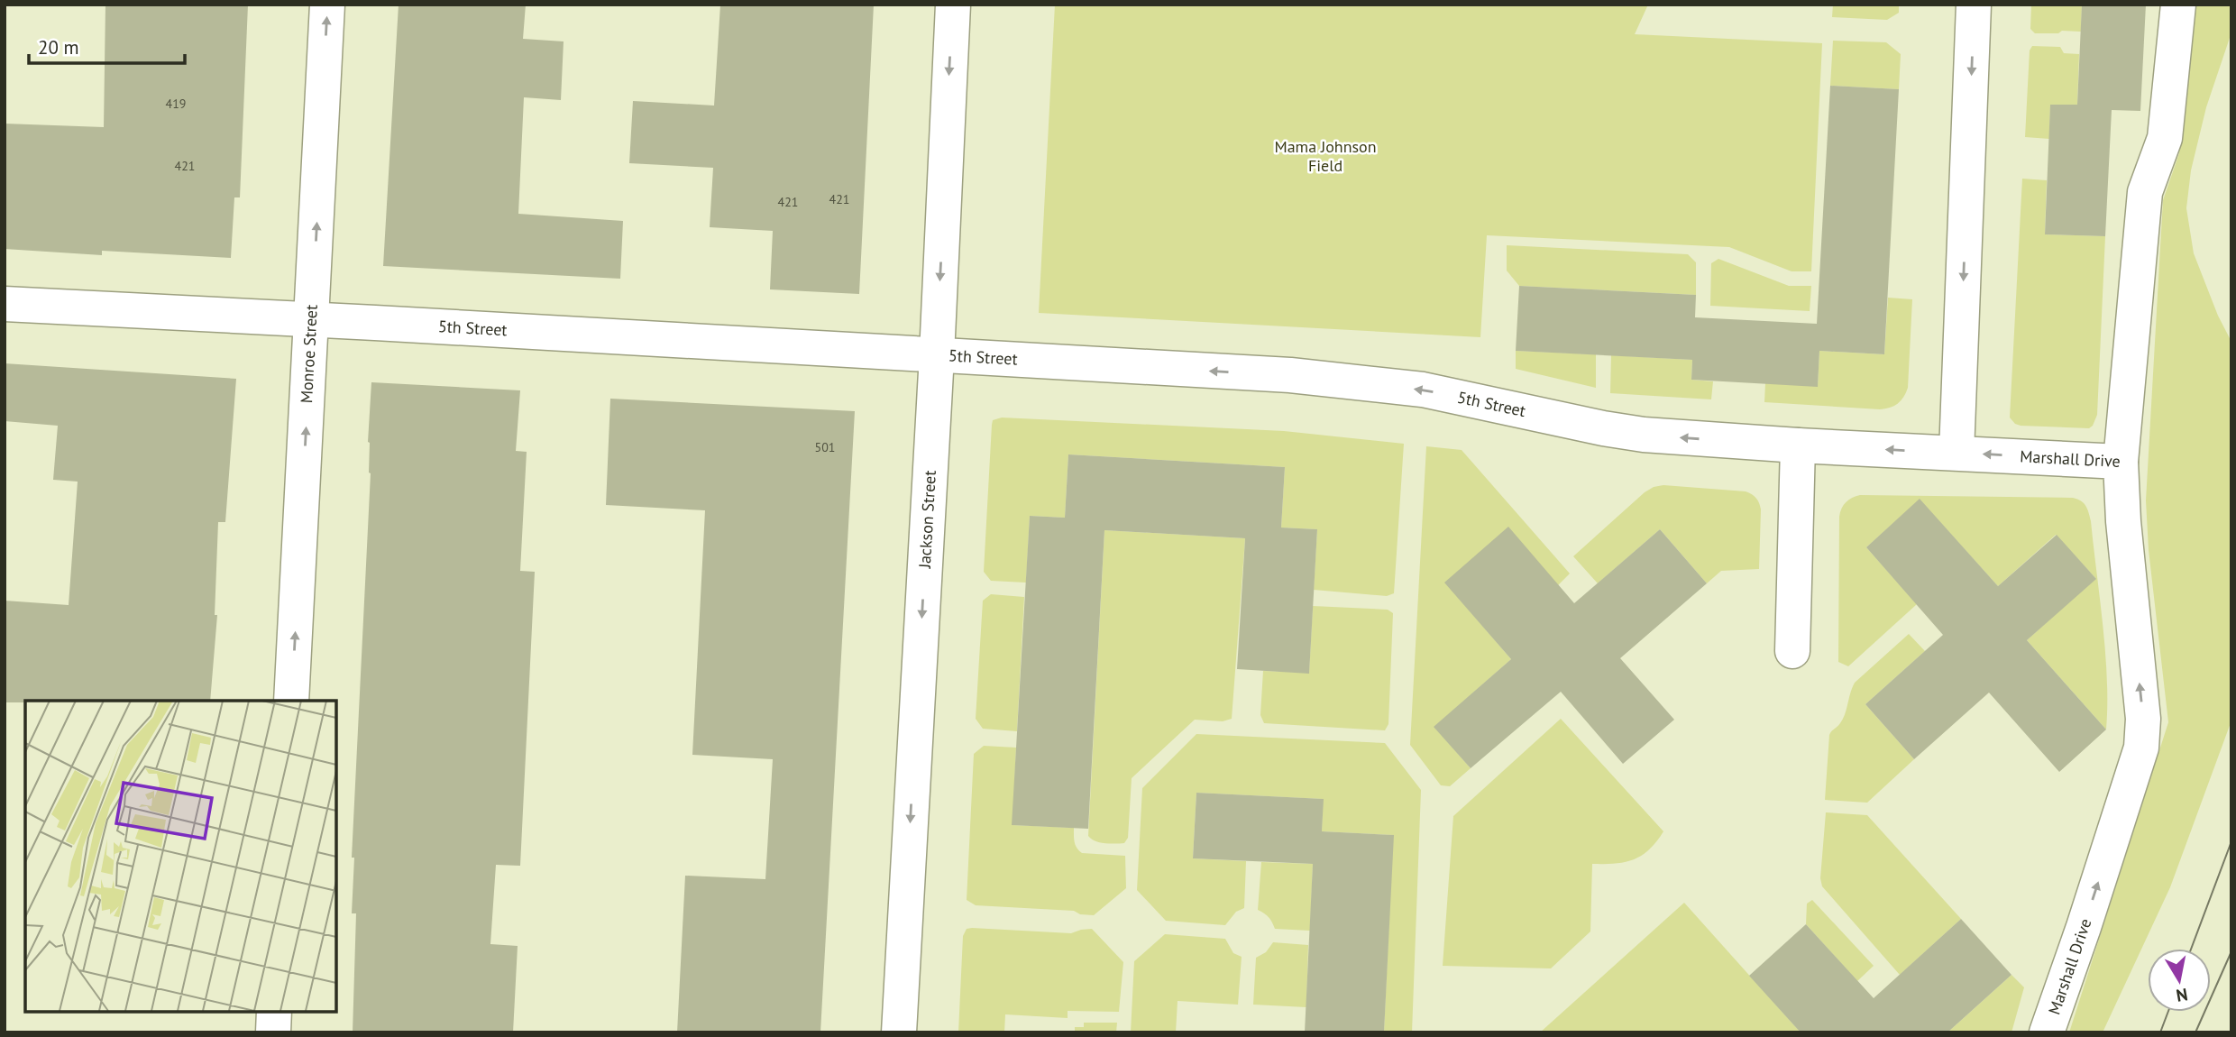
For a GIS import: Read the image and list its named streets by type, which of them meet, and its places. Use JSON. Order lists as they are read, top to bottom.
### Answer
{
  "streets": {
    "street": [
      "5th Street",
      "Monroe Street",
      "Marshall Drive",
      "Jackson Street"
    ]
  },
  "crossings": [
    ["5th Street", "Monroe Street"],
    ["5th Street", "Marshall Drive"],
    ["5th Street", "Jackson Street"]
  ],
  "one_way": ["5th Street", "Monroe Street", "Jackson Street"],
  "parks": ["Mama Johnson Field"],
  "house_numbers": [
    "419",
    "421",
    "421",
    "421",
    "501"
  ],
  "scale_bar": "20 m",
  "north": "bottom"
}
